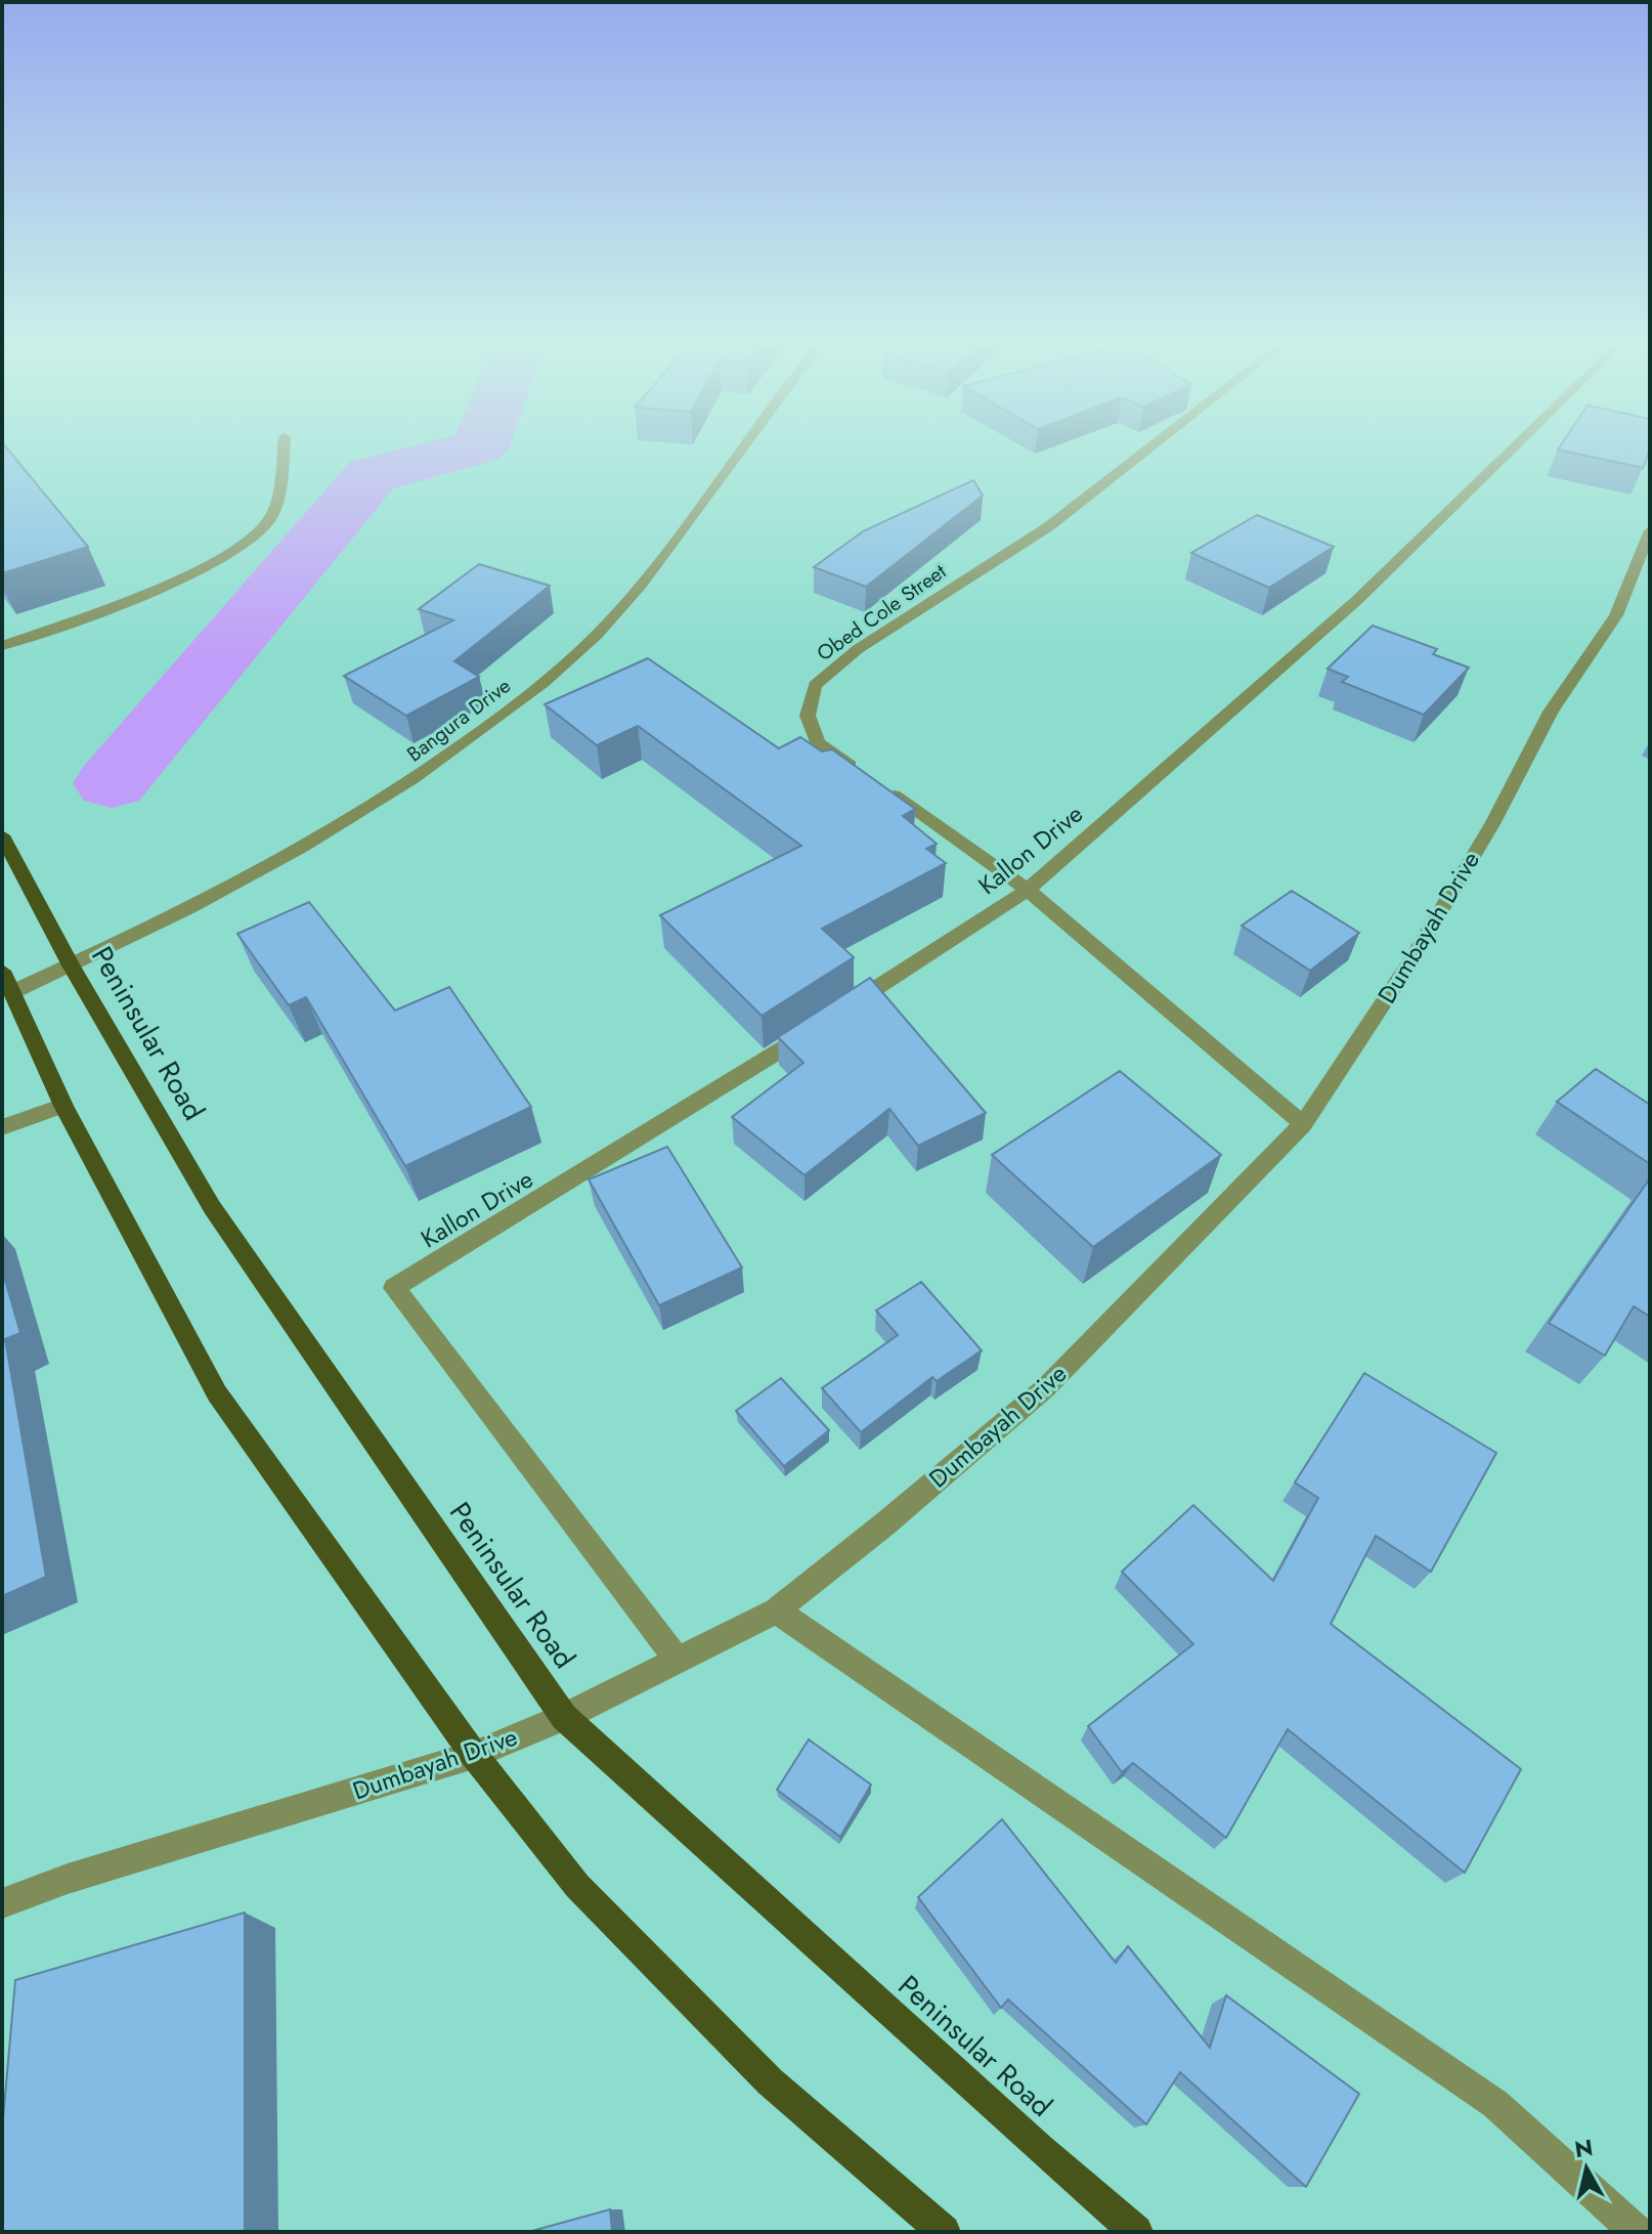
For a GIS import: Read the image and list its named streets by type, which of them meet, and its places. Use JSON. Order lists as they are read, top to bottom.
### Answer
{
  "streets": {
    "main road": ["Peninsular Road"],
    "street": [
      "Obed Cole Street",
      "Bangura Drive",
      "Kallon Drive",
      "Dumbayah Drive"
    ]
  },
  "crossings": [
    ["Obed Cole Street", "Kallon Drive"],
    ["Obed Cole Street", "Dumbayah Drive"],
    ["Bangura Drive", "Peninsular Road"],
    ["Kallon Drive", "Dumbayah Drive"],
    ["Dumbayah Drive", "Peninsular Road"]
  ],
  "north": "top"
}
